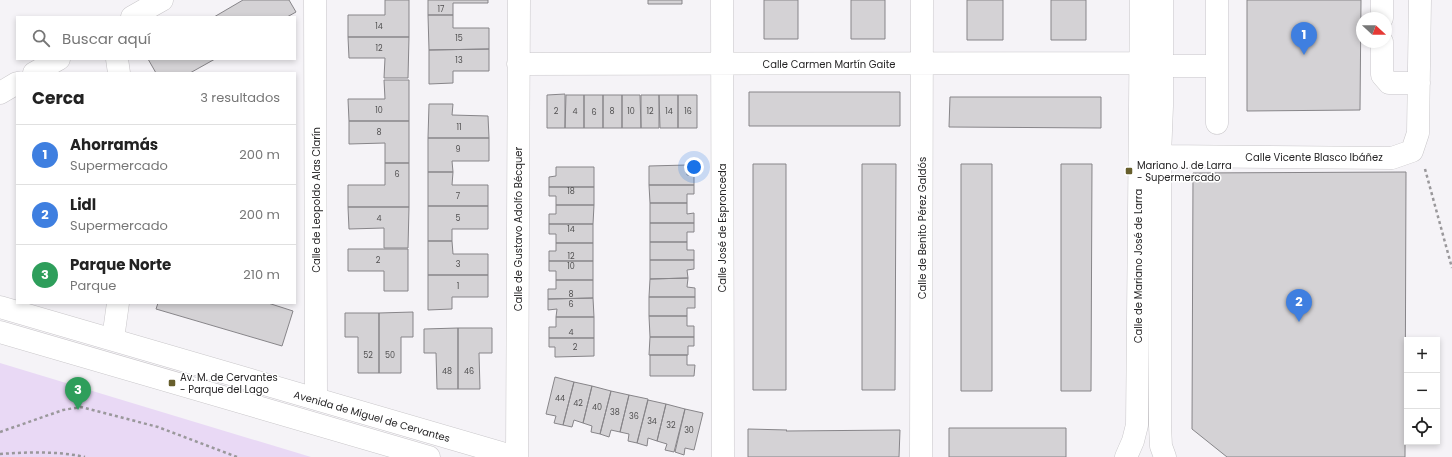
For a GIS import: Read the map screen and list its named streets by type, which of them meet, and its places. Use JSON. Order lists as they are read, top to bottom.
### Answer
{
  "streets": {
    "street": [
      "Calle Carmen Martín Gaite",
      "Calle Vicente Blasco Ibáñez",
      "Calle de Leopoldo Alas Clarín",
      "Calle José de Espronceda",
      "Calle de Benito Pérez Galdós",
      "Calle de Gustavo Adolfo Bécquer",
      "Calle de Mariano José de Larra",
      "Avenida de Miguel de Cervantes"
    ]
  },
  "crossings": [
    ["Calle Carmen Martín Gaite", "Calle José de Espronceda"],
    ["Calle Carmen Martín Gaite", "Calle de Benito Pérez Galdós"],
    ["Calle Carmen Martín Gaite", "Calle de Gustavo Adolfo Bécquer"],
    ["Calle Carmen Martín Gaite", "Calle de Mariano José de Larra"],
    ["Calle de Leopoldo Alas Clarín", "Avenida de Miguel de Cervantes"],
    ["Calle de Gustavo Adolfo Bécquer", "Avenida de Miguel de Cervantes"]
  ],
  "places": {
    "transit": ["Mariano J. de Larra - Supermercado", "Av. M. de Cervantes - Parque del Lago"]
  },
  "house_numbers": [
    "17",
    "14",
    "15",
    "12",
    "13",
    "10",
    "2",
    "4",
    "8",
    "10",
    "12",
    "14",
    "16",
    "6",
    "11",
    "8",
    "9",
    "6",
    "18",
    "7",
    "4",
    "5",
    "14",
    "12",
    "2",
    "3",
    "10",
    "1",
    "8",
    "6",
    "4",
    "2",
    "52",
    "50",
    "48",
    "46",
    "44",
    "42",
    "40",
    "38",
    "36",
    "34",
    "32",
    "30"
  ],
  "north": "right",
  "page": {
    "search": "Buscar aquí",
    "pins": ["1", "2", "3"],
    "heading": ["Cerca", "3 resultados"],
    "list": [
      {
        "mark": "1",
        "name": "Ahorramás",
        "note": "Supermercado",
        "value": "200 m"
      },
      {
        "mark": "2",
        "name": "Lidl",
        "note": "Supermercado",
        "value": "200 m"
      },
      {
        "mark": "3",
        "name": "Parque Norte",
        "note": "Parque",
        "value": "210 m"
      }
    ],
    "map_buttons": ["+", "−"]
  }
}
